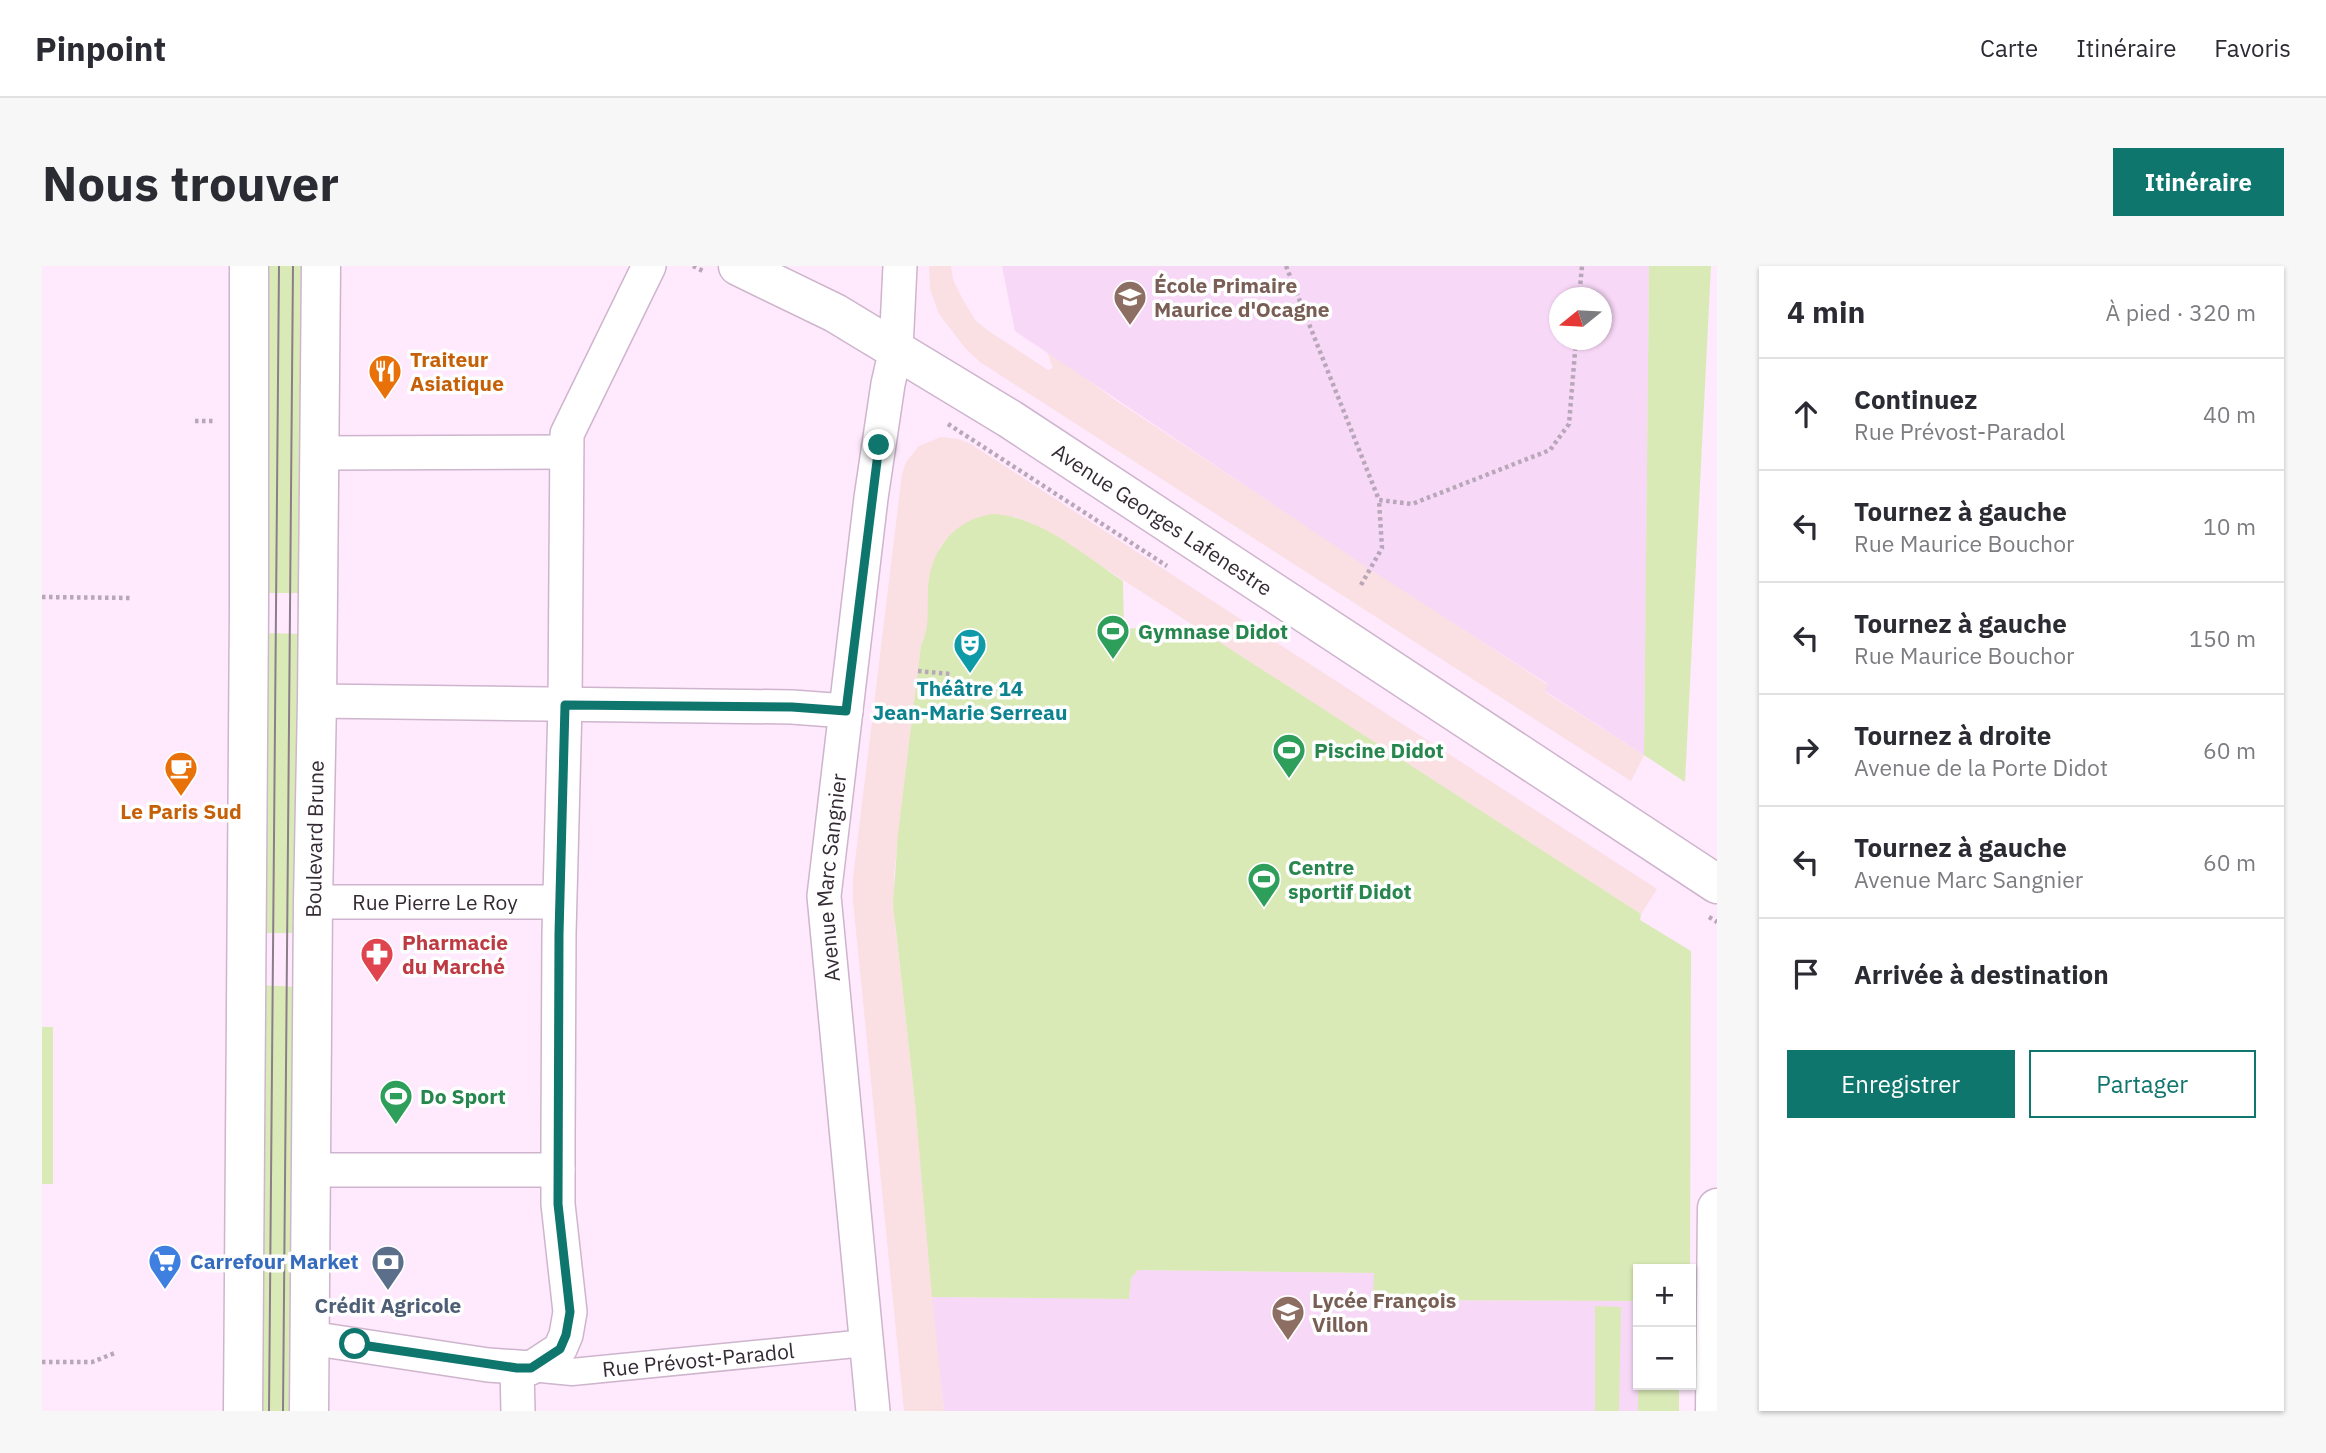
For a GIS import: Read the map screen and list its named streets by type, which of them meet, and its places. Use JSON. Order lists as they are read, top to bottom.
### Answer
{
  "streets": {
    "main road": ["Avenue Georges Lafenestre", "Boulevard Brune"],
    "street": ["Avenue Marc Sangnier", "Rue Pierre Le Roy", "Rue Prévost-Paradol"]
  },
  "crossings": [
    ["Avenue Georges Lafenestre", "Avenue Marc Sangnier"],
    ["Boulevard Brune", "Rue Pierre Le Roy"],
    ["Boulevard Brune", "Rue Prévost-Paradol"],
    ["Avenue Marc Sangnier", "Rue Prévost-Paradol"]
  ],
  "places": {
    "school or university": ["École Primaire Maurice d'Ocagne", "Lycée François Villon"],
    "restaurant": ["Traiteur Asiatique"],
    "sports": [
      "Gymnase Didot",
      "Piscine Didot",
      "Centre sportif Didot",
      "Do Sport"
    ],
    "theatre": ["Théâtre 14 Jean-Marie Serreau"],
    "cafe": ["Le Paris Sud"],
    "pharmacy": ["Pharmacie du Marché"],
    "supermarket": ["Carrefour Market"],
    "bank": ["Crédit Agricole"]
  },
  "north": "left",
  "page": {
    "header": "Pinpoint",
    "nav": ["Carte", "Itinéraire", "Favoris"],
    "buttons": [
      "Itinéraire",
      ["Enregistrer", "Partager"]
    ],
    "title": "Nous trouver",
    "heading": ["4 min", "À pied · 320 m"],
    "list": [
      ["Continuez", "Rue Prévost-Paradol", "40 m"],
      ["Tournez à gauche", "Rue Maurice Bouchor", "10 m"],
      ["Tournez à gauche", "Rue Maurice Bouchor", "150 m"],
      ["Tournez à droite", "Avenue de la Porte Didot", "60 m"],
      ["Tournez à gauche", "Avenue Marc Sangnier", "60 m"],
      "Arrivée à destination"
    ],
    "map_buttons": ["+", "−"]
  }
}
